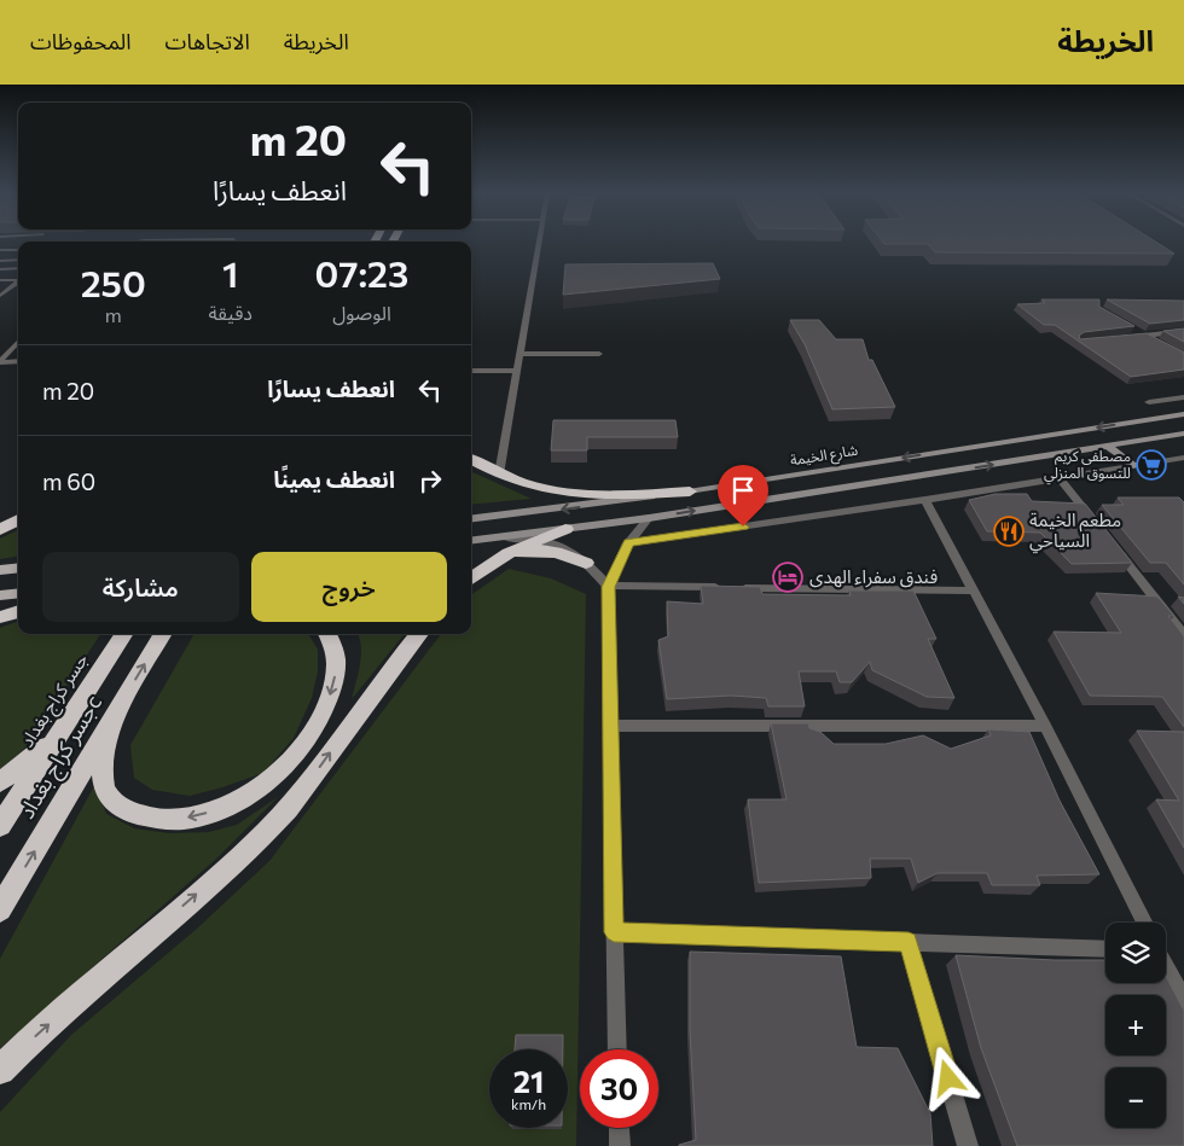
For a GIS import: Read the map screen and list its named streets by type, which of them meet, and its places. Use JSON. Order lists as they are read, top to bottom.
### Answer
{
  "streets": {
    "highway": ["جسر كراج بغداد", "جسر كراج بغدادc"],
    "street": ["شارع الخيمة"]
  },
  "places": {
    "supermarket": ["مصطفى كريم للتسوق المنزلي"],
    "restaurant": ["مطعم الخيمة السياحي"],
    "hotel": ["فندق سفراء الهدى"]
  },
  "page": {
    "header": "الخريطة",
    "nav": ["الخريطة", "الاتجاهات", "المحفوظات"],
    "turn": ["20 m", "انعطف يسارًا"],
    "eta": [
      "07:23",
      "الوصول",
      "1",
      "دقيقة",
      "250",
      "m"
    ],
    "list": [
      {
        "name": "انعطف يسارًا",
        "value": "20 m"
      },
      {
        "name": "انعطف يمينًا",
        "value": "60 m"
      }
    ],
    "buttons": ["خروج", "مشاركة"],
    "map_buttons": ["+", "−"],
    "speed": "21 km/h",
    "limit": "30"
  }
}
